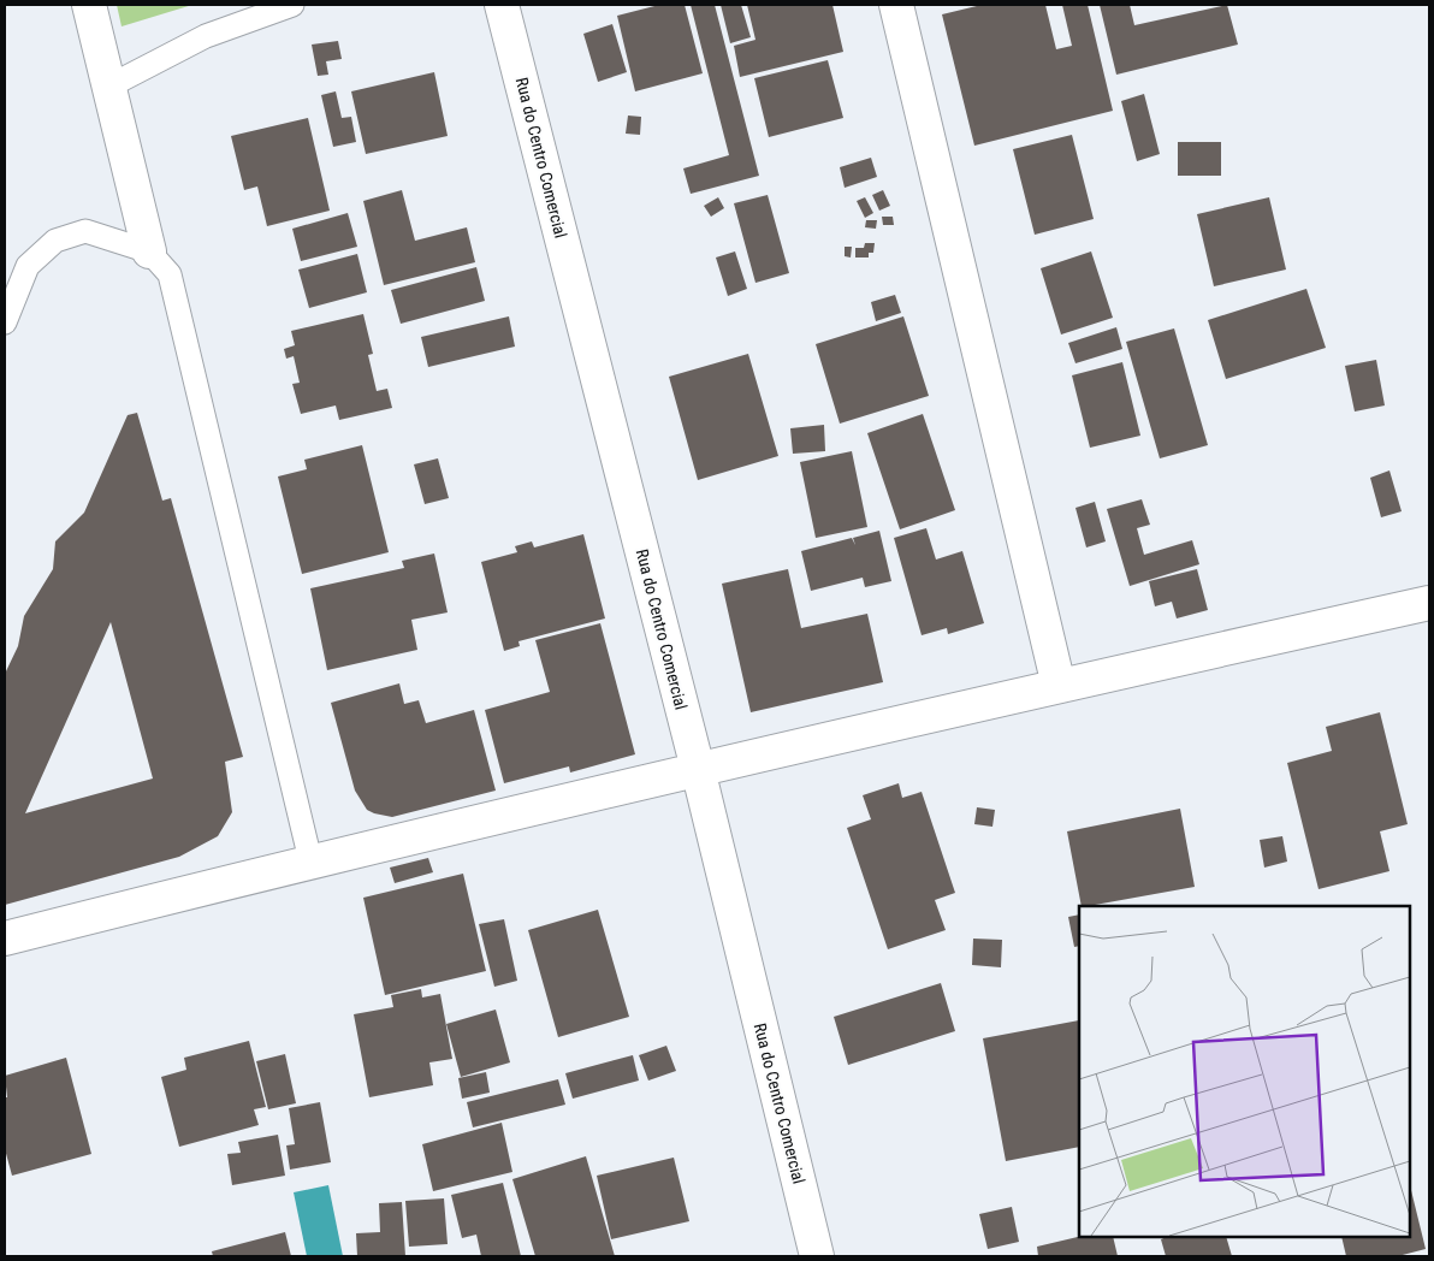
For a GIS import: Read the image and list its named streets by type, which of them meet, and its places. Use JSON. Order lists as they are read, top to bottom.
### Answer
{
  "streets": {
    "street": ["Rua do Centro Comercial"]
  }
}
